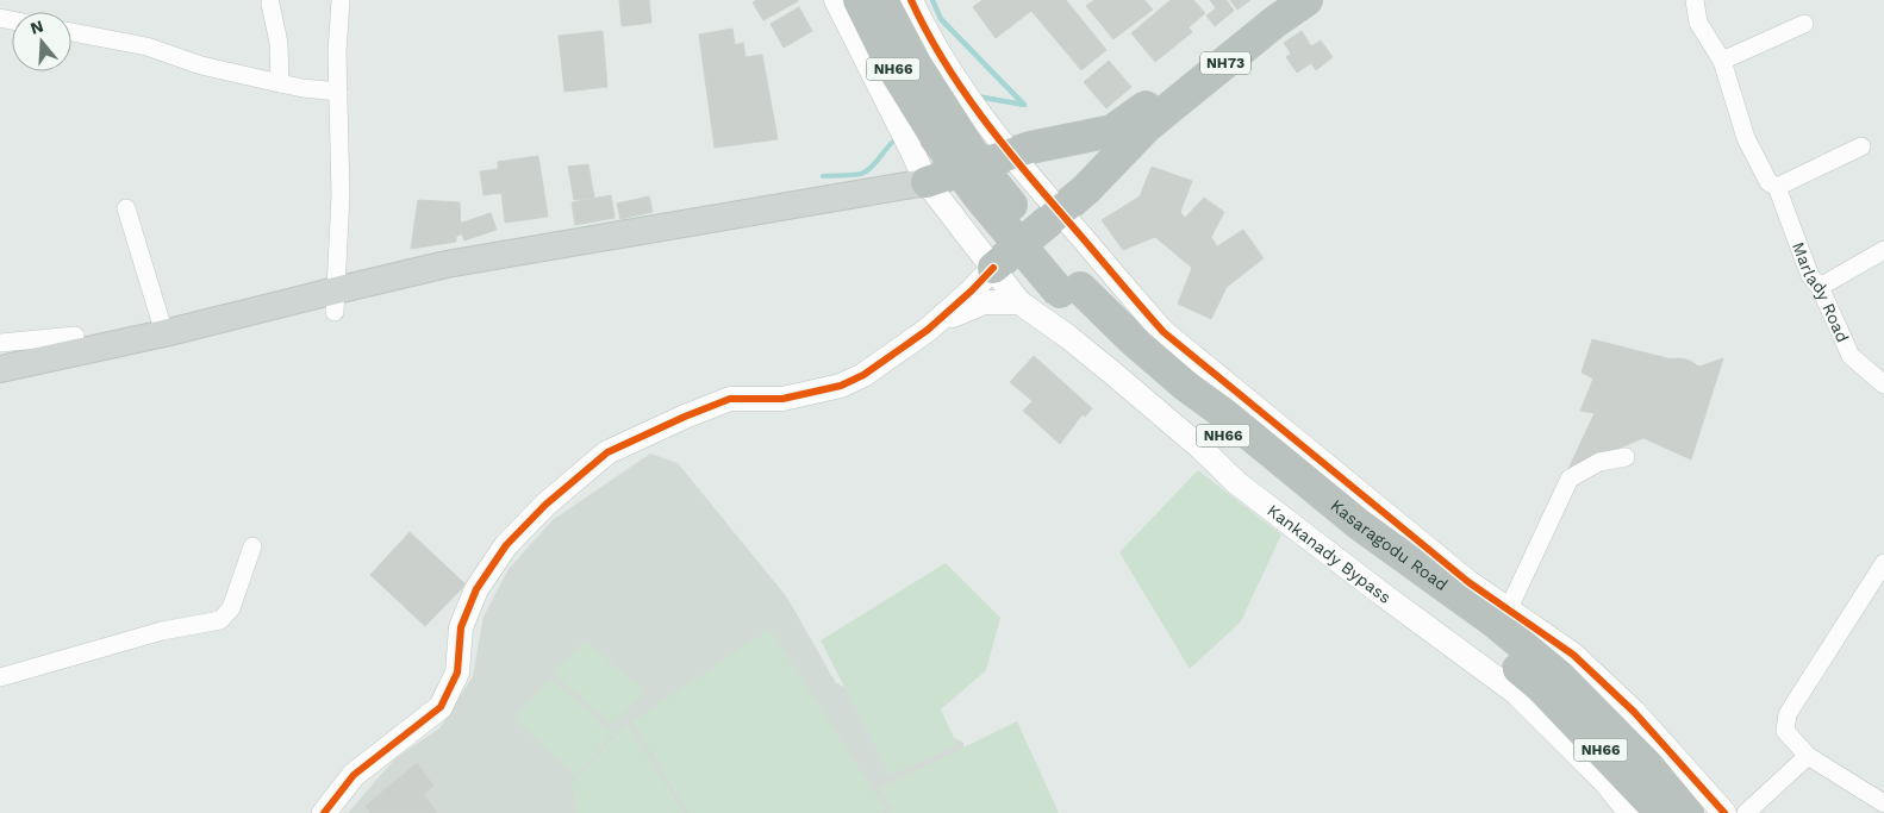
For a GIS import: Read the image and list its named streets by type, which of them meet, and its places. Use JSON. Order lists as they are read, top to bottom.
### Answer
{
  "streets": {
    "highway": ["NH73", "NH66", "Kasaragodu Road"],
    "street": ["Marlady Road", "Kankanady Bypass"]
  },
  "crossings": [
    ["NH73", "Kankanady Bypass"],
    ["NH66", "Kasaragodu Road"]
  ],
  "north": "top"
}
